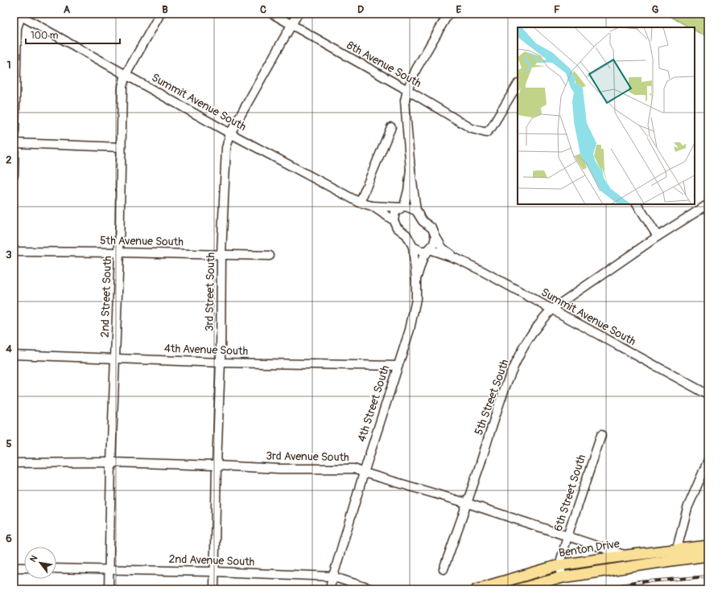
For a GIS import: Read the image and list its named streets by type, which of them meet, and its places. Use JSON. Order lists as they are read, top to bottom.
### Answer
{
  "streets": {
    "main road": ["Benton Drive"],
    "street": [
      "8th Avenue South",
      "Summit Avenue South",
      "5th Avenue South",
      "3rd Street South",
      "2nd Street South",
      "4th Avenue South",
      "5th Street South",
      "4th Street South",
      "3rd Avenue South",
      "6th Street South",
      "2nd Avenue South"
    ]
  },
  "crossings": [
    ["8th Avenue South", "3rd Street South"],
    ["Summit Avenue South", "3rd Street South"],
    ["Summit Avenue South", "2nd Street South"],
    ["Summit Avenue South", "5th Street South"],
    ["Summit Avenue South", "4th Street South"],
    ["5th Avenue South", "3rd Street South"],
    ["5th Avenue South", "2nd Street South"],
    ["3rd Street South", "4th Avenue South"],
    ["3rd Street South", "3rd Avenue South"],
    ["3rd Street South", "2nd Avenue South"],
    ["2nd Street South", "4th Avenue South"],
    ["2nd Street South", "3rd Avenue South"],
    ["2nd Street South", "2nd Avenue South"],
    ["4th Avenue South", "4th Street South"],
    ["5th Street South", "3rd Avenue South"],
    ["4th Street South", "3rd Avenue South"],
    ["4th Street South", "2nd Avenue South"],
    ["3rd Avenue South", "6th Street South"],
    ["3rd Avenue South", "Benton Drive"],
    ["6th Street South", "Benton Drive"]
  ],
  "scale_bar": "100 m",
  "north": "top left",
  "grid": {
    "columns": [
      "A",
      "B",
      "C",
      "D",
      "E",
      "F",
      "G"
    ],
    "rows": [
      "1",
      "2",
      "3",
      "4",
      "5",
      "6"
    ]
  }
}
